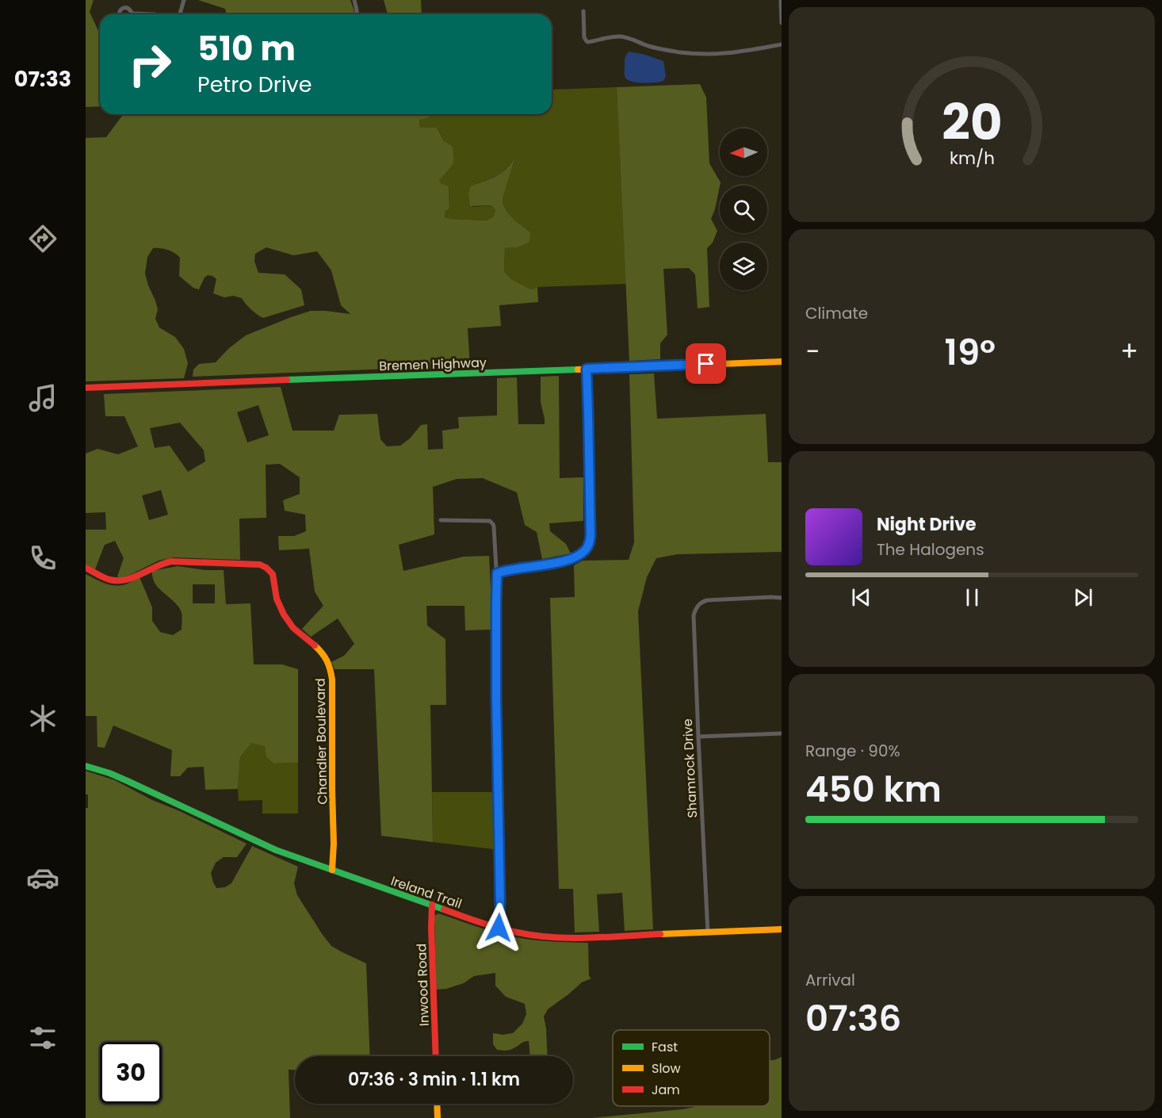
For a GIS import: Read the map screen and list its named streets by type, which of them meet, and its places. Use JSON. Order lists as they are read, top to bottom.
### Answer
{
  "streets": {
    "street": [
      "Bremen Highway",
      "Chandler Boulevard",
      "Shamrock Drive",
      "Ireland Trail",
      "Inwood Road"
    ]
  },
  "crossings": [
    ["Chandler Boulevard", "Ireland Trail"],
    ["Shamrock Drive", "Ireland Trail"],
    ["Ireland Trail", "Inwood Road"]
  ],
  "legend": ["Fast", "Slow", "Jam"],
  "north": "left",
  "page": {
    "tabs": "07:33",
    "turn": ["510 m", "Petro Drive"],
    "tile": [
      "Climate",
      ["Range · 90%", "450 km"],
      ["Arrival", "07:36"]
    ],
    "heat": ["−", "19°", "+"],
    "song": ["Night Drive", "The Halogens"],
    "limit": "30",
    "trip": "07:36 · 3 min · 1.1 km",
    "gauge": ["20", "km/h"]
  }
}
